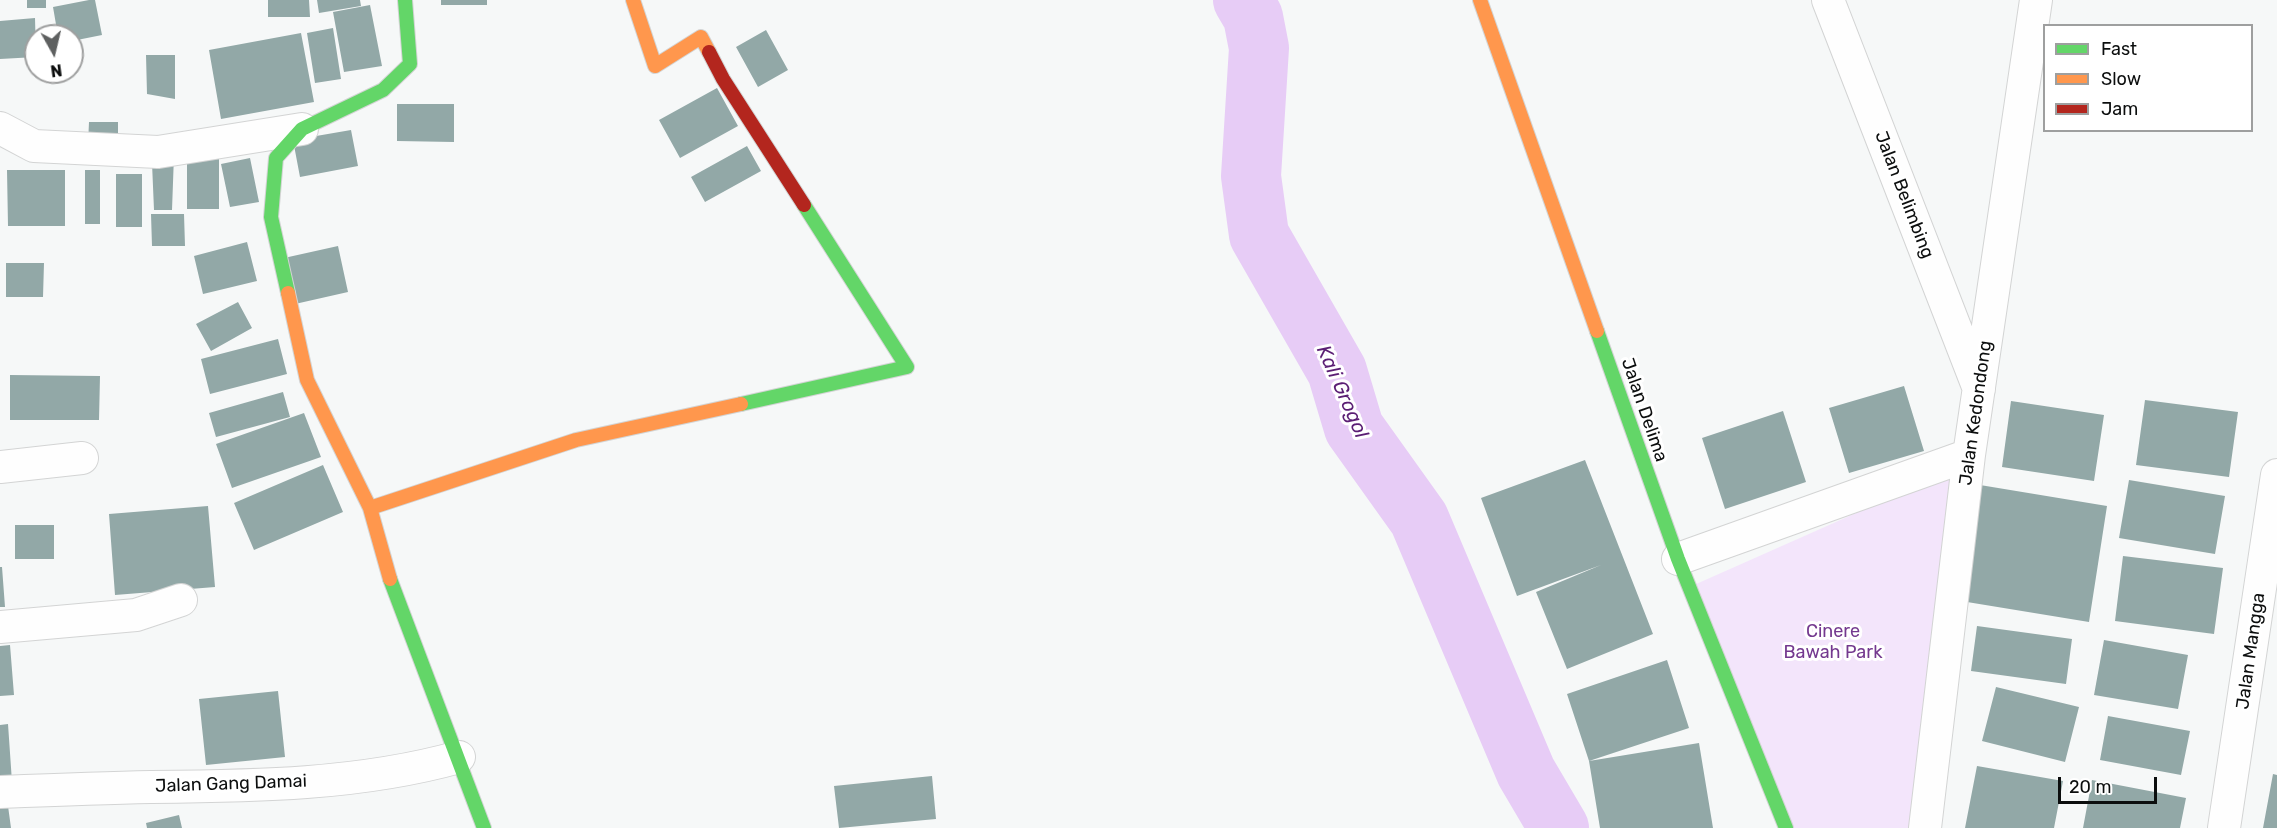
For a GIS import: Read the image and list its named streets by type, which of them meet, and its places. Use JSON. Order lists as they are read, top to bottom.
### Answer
{
  "streets": {
    "street": [
      "Jalan Belimbing",
      "Jalan Delima",
      "Jalan Kedondong",
      "Jalan Mangga",
      "Jalan Gang Damai"
    ]
  },
  "crossings": [
    ["Jalan Belimbing", "Jalan Kedondong"]
  ],
  "water": ["Kali Grogol"],
  "parks": ["Cinere Bawah Park"],
  "legend": ["Fast", "Slow", "Jam"],
  "scale_bar": "20 m",
  "north": "bottom"
}
